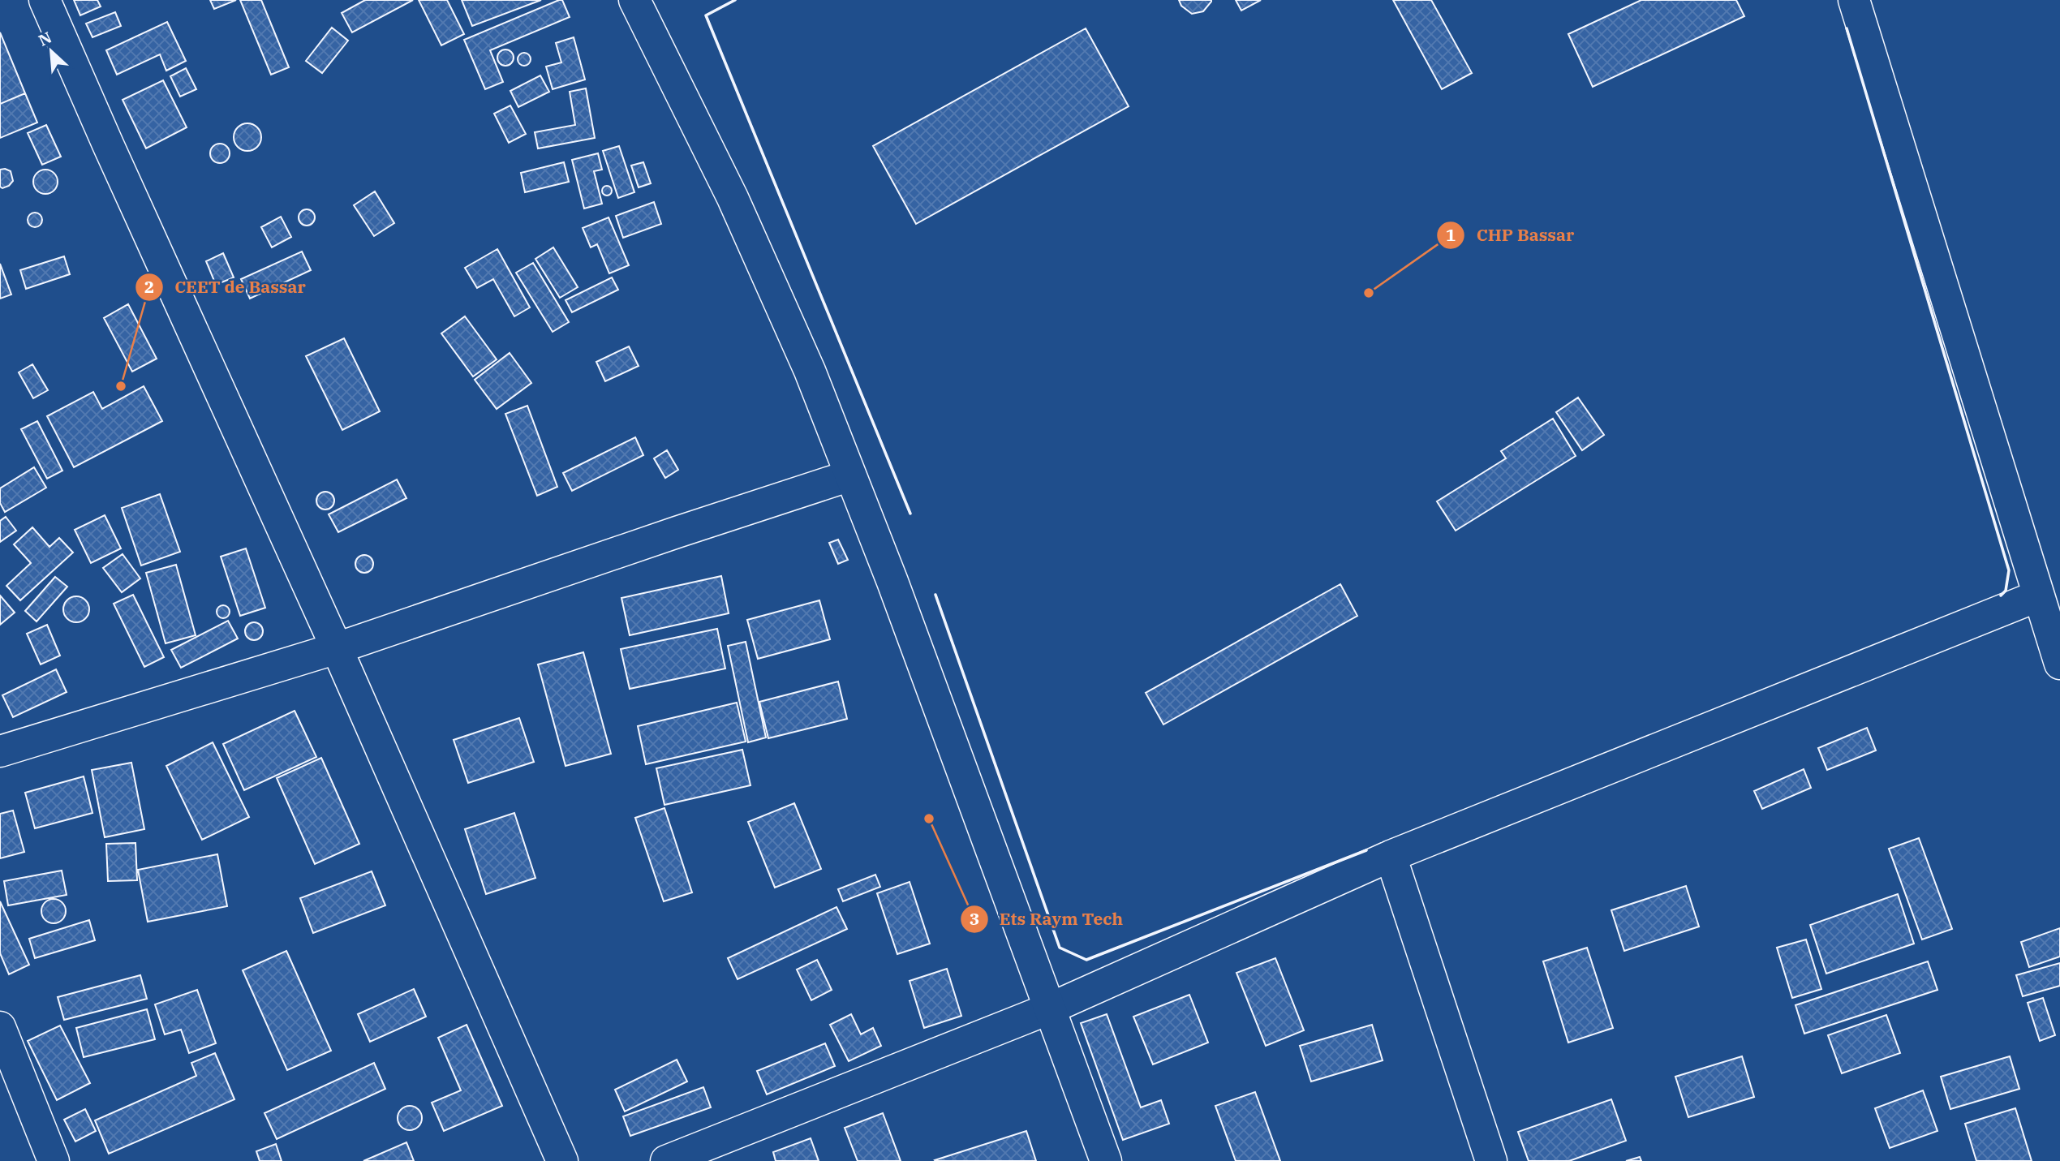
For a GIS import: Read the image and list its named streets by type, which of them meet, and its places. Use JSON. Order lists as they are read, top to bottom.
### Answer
{
  "places": ["CHP Bassar", "CEET de Bassar", "Ets Raym Tech"],
  "north": "top left"
}
